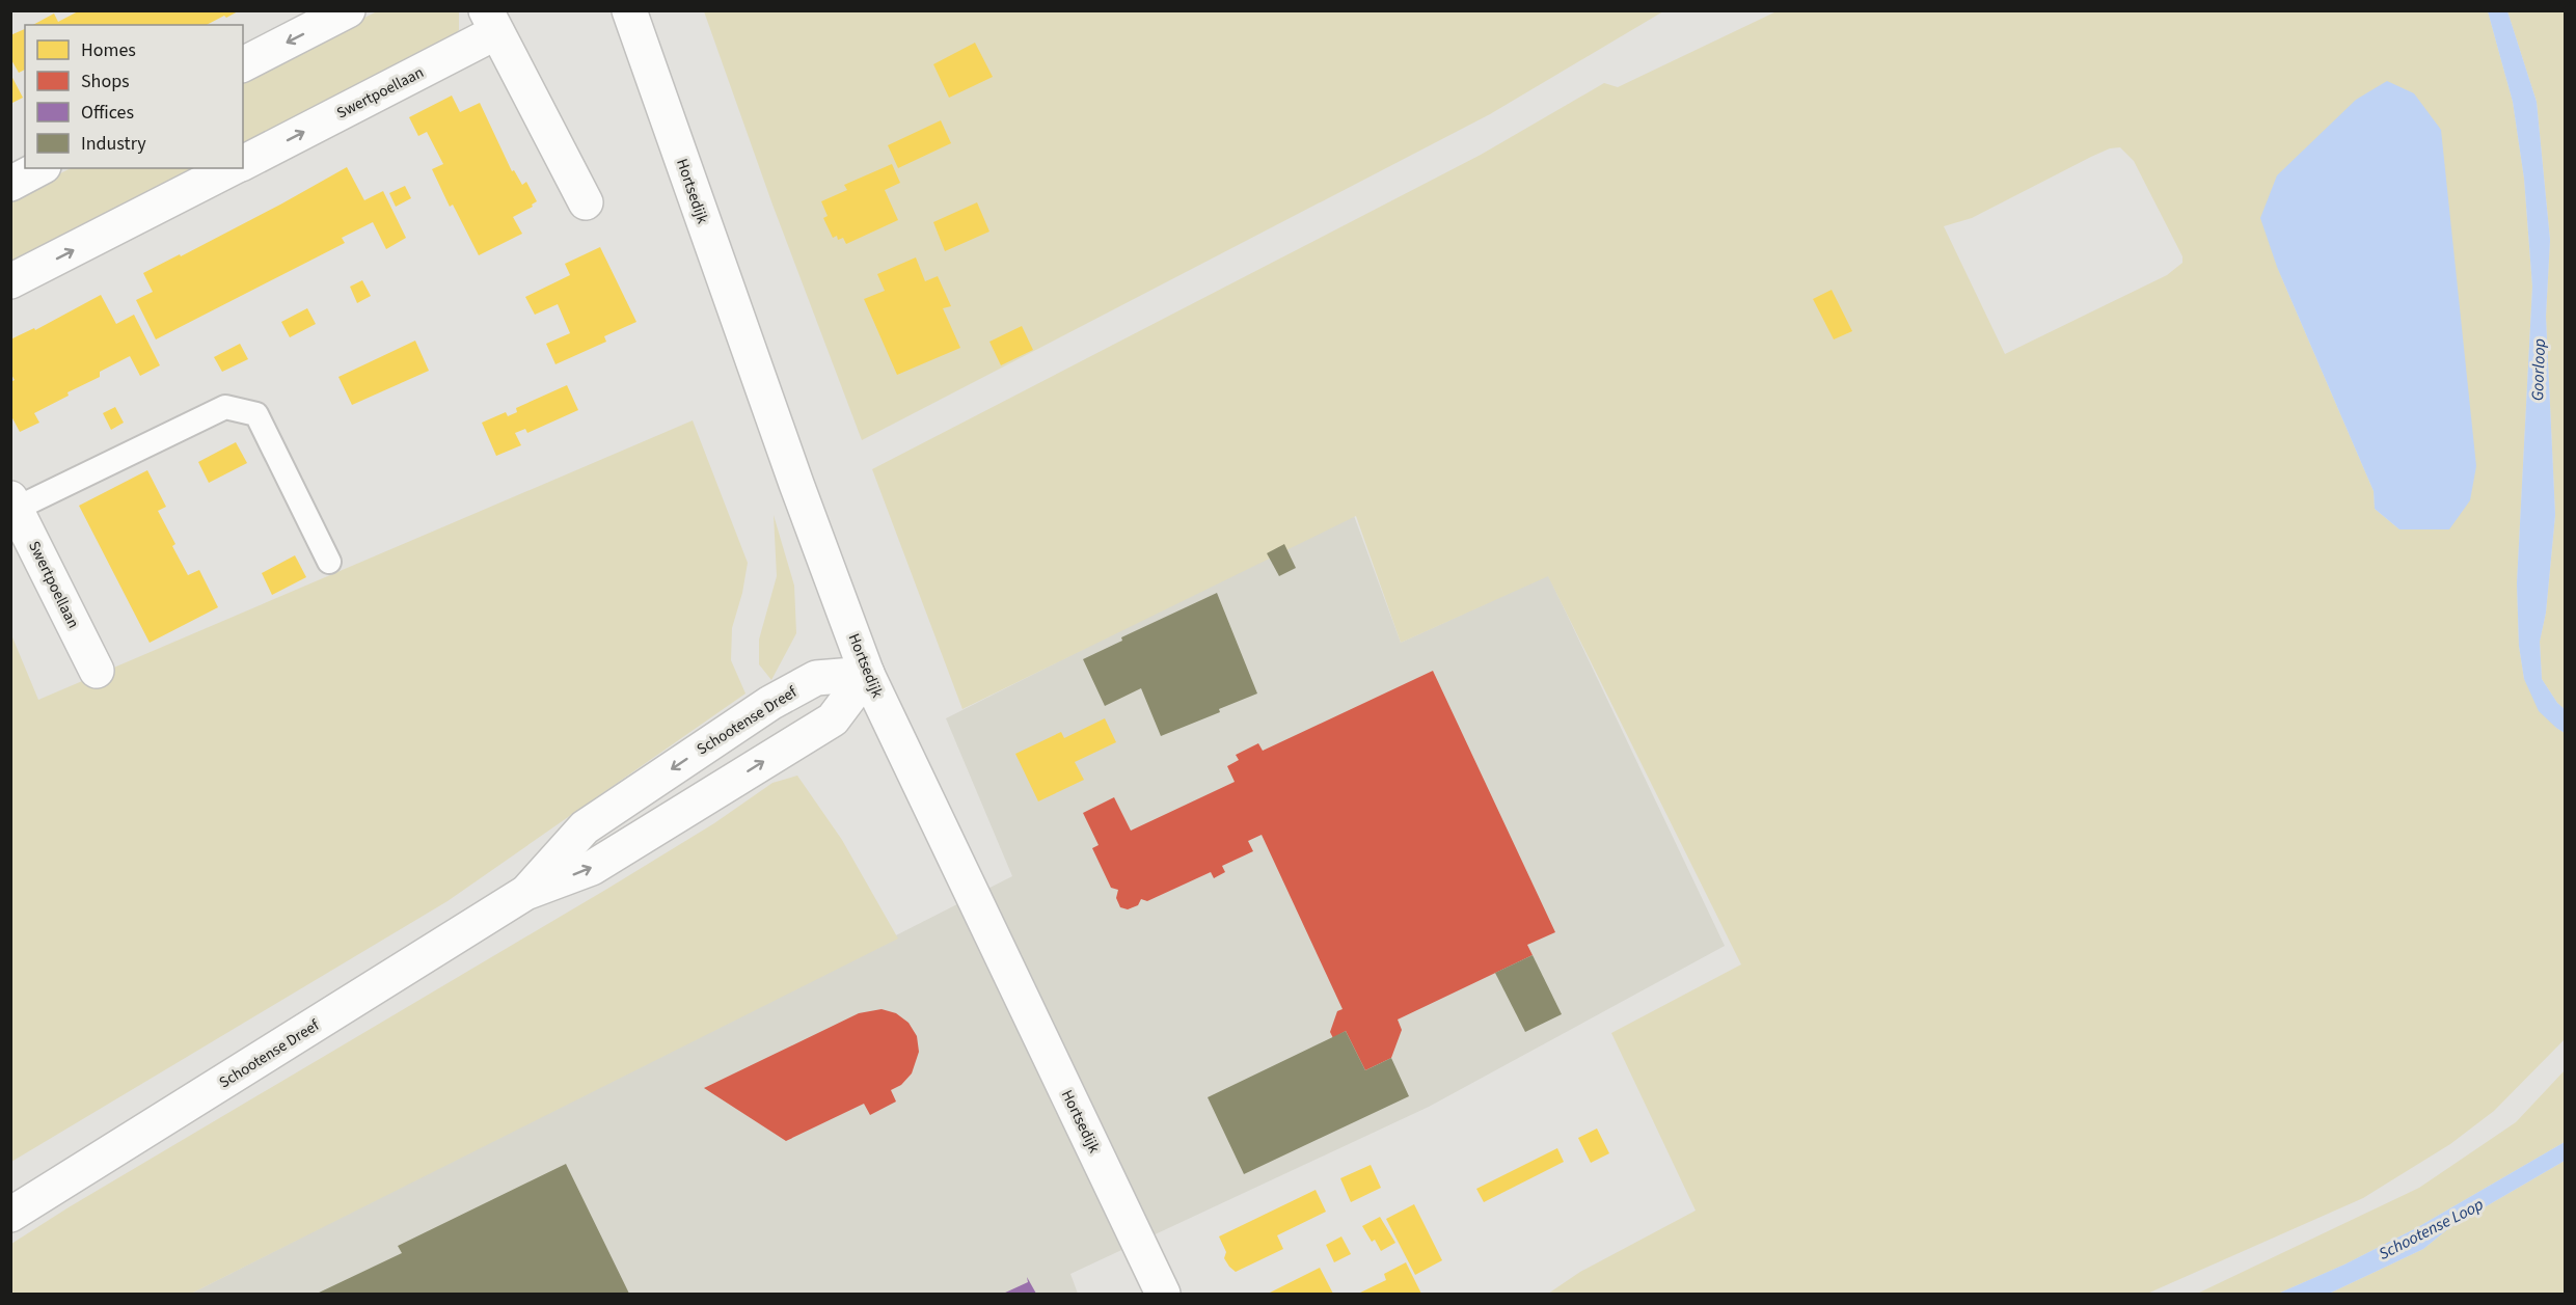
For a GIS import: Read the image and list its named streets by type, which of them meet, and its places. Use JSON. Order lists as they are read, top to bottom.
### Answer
{
  "streets": {
    "street": ["Swertpoellaan", "Hortsedijk", "Schootense Dreef"]
  },
  "crossings": [
    ["Hortsedijk", "Schootense Dreef"]
  ],
  "water": ["Goorloop", "Schootense Loop"],
  "legend": [
    "Homes",
    "Shops",
    "Offices",
    "Industry"
  ]
}
